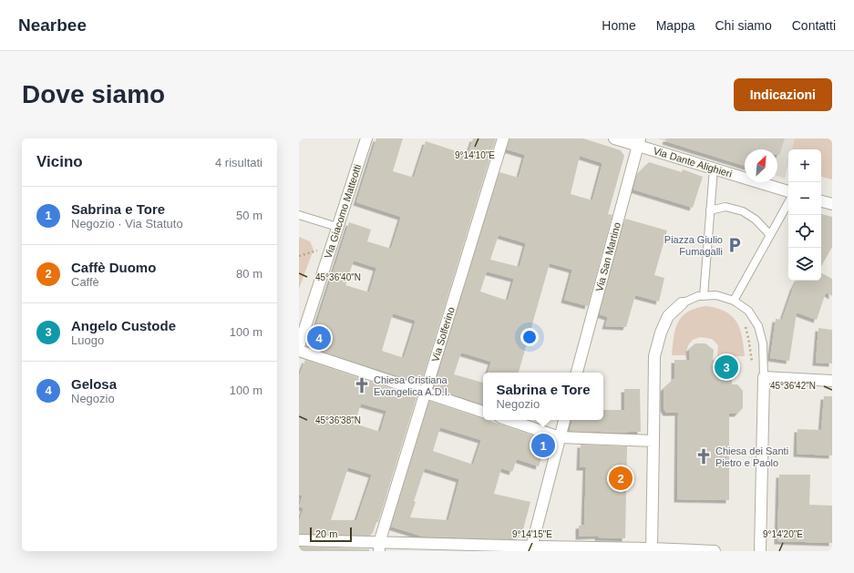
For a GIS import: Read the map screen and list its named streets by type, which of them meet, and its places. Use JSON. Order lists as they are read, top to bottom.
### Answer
{
  "streets": {
    "street": [
      "Via Dante Alighieri",
      "Via Giacomo Matteotti",
      "Via San Martino",
      "Via Solferino"
    ]
  },
  "crossings": [
    ["Via Dante Alighieri", "Via San Martino"]
  ],
  "places": {
    "parking": ["Piazza Giulio Fumagalli"],
    "church": ["Chiesa Cristiana Evangelica A.D.I.", "Chiesa dei Santi Pietro e Paolo"]
  },
  "scale_bar": "20 m",
  "north": "top right",
  "page": {
    "header": "Nearbee",
    "nav": [
      "Home",
      "Mappa",
      "Chi siamo",
      "Contatti"
    ],
    "buttons": "Indicazioni",
    "title": "Dove siamo",
    "heading": ["Vicino", "4 risultati"],
    "map_buttons": ["+", "−"],
    "list": [
      {
        "mark": "1",
        "name": "Sabrina e Tore",
        "note": "Negozio · Via Statuto",
        "value": "50 m"
      },
      {
        "mark": "2",
        "name": "Caffè Duomo",
        "note": "Caffè",
        "value": "80 m"
      },
      {
        "mark": "3",
        "name": "Angelo Custode",
        "note": "Luogo",
        "value": "100 m"
      },
      {
        "mark": "4",
        "name": "Gelosa",
        "note": "Negozio",
        "value": "100 m"
      }
    ],
    "pins": [
      "4",
      "3",
      "1",
      "2"
    ],
    "popup": ["Sabrina e Tore", "Negozio"],
    "scale": "20 m"
  },
  "coordinates": [
    "9°14'10\"E",
    "45°36'40\"N",
    "45°36'42\"N",
    "45°36'38\"N",
    "9°14'15\"E",
    "9°14'20\"E"
  ]
}
